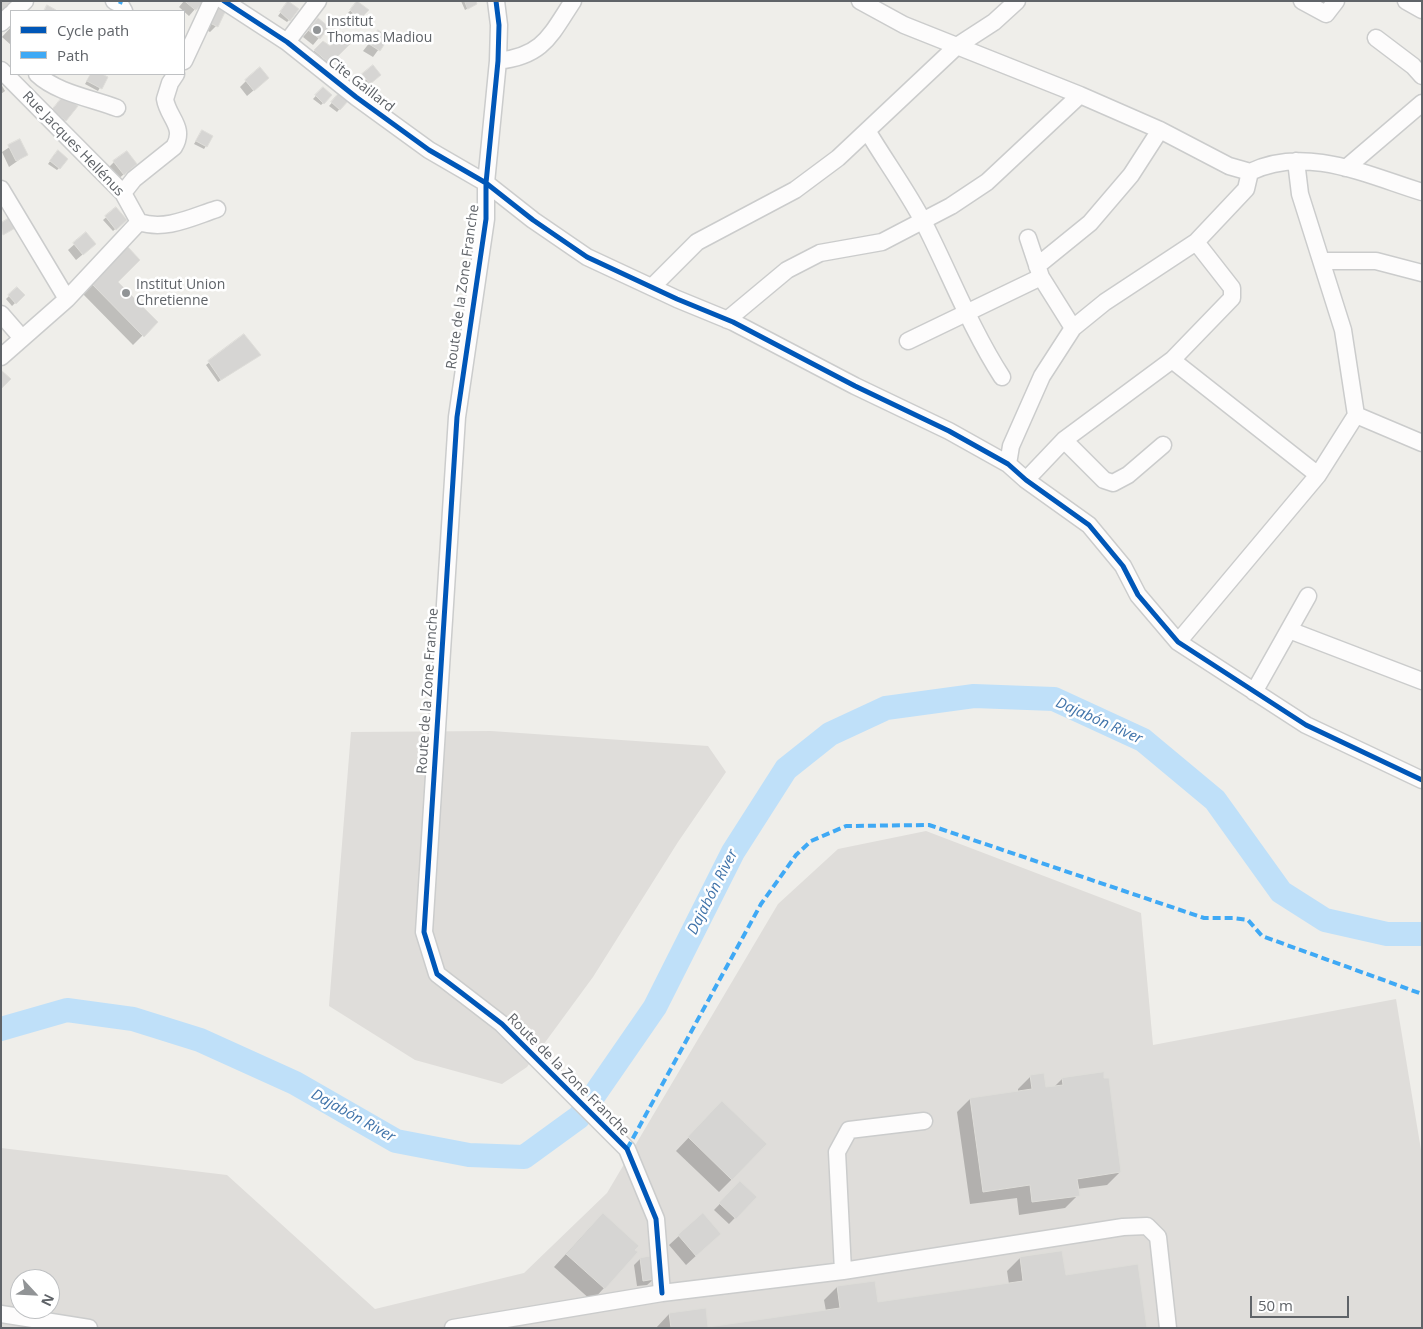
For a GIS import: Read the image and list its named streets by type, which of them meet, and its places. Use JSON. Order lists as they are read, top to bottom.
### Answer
{
  "streets": {
    "street": ["Cite Gaillard", "Rue Jacques Hellénus", "Route de la Zone Franche"]
  },
  "crossings": [
    ["Cite Gaillard", "Route de la Zone Franche"]
  ],
  "water": ["Dajabón River"],
  "places": ["Institut Thomas Madiou", "Institut Union Chretienne"],
  "legend": ["Cycle path", "Path"],
  "scale_bar": "50 m",
  "north": "bottom right"
}
